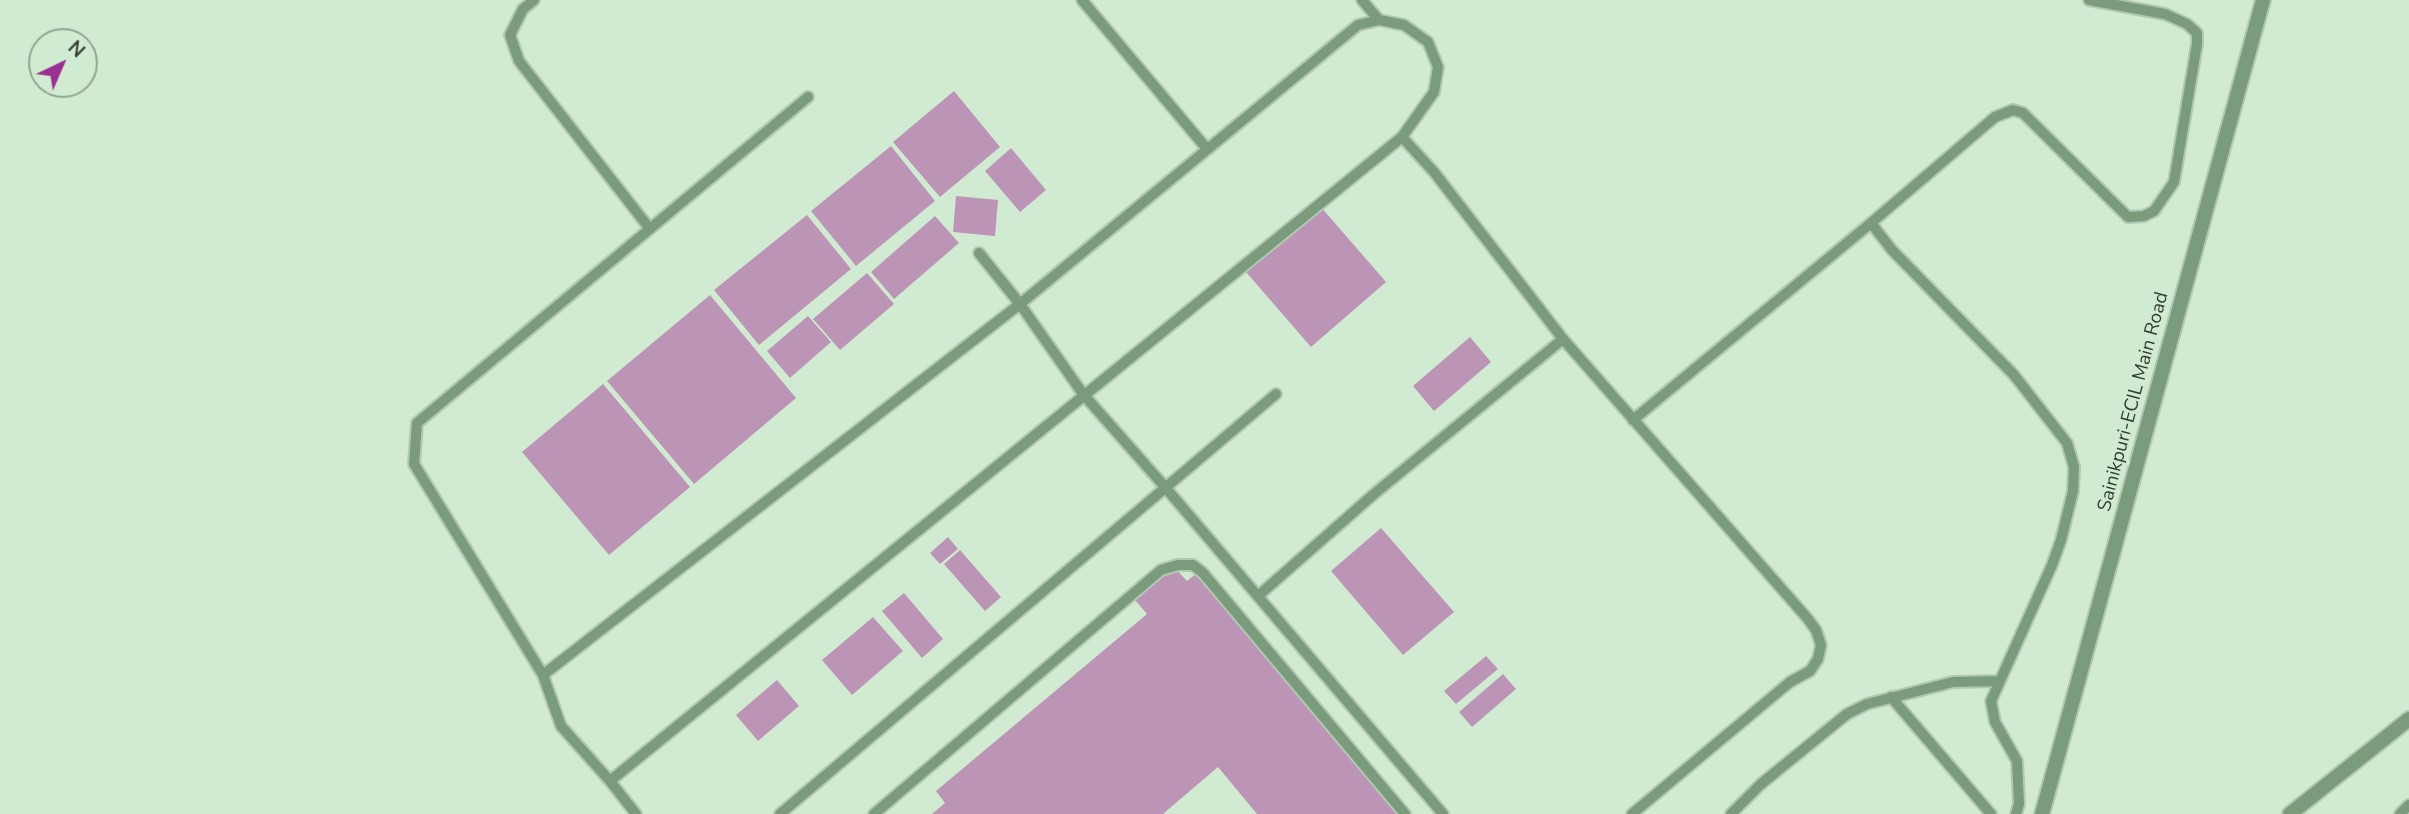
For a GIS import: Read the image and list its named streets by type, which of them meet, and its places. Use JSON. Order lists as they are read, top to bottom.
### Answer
{
  "streets": {
    "street": ["Sainikpuri-ECIL Main Road"]
  },
  "north": "top right"
}
